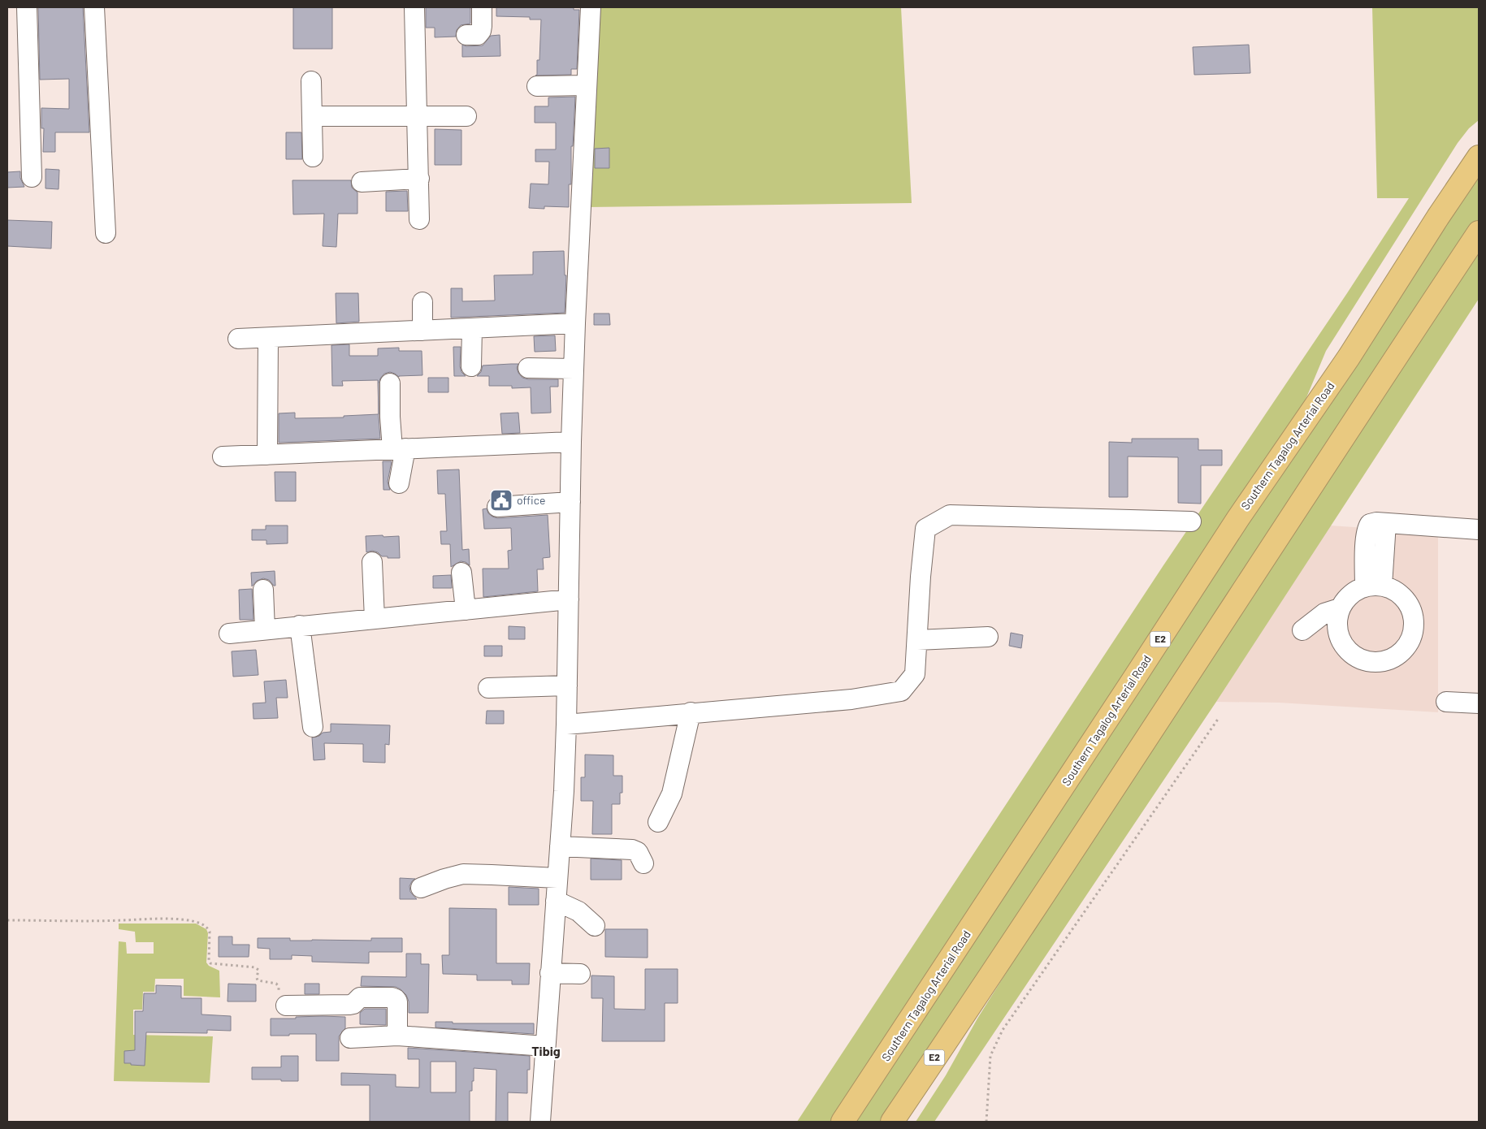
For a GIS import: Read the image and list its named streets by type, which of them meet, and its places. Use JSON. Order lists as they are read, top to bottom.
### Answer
{
  "streets": {
    "highway": ["Southern Tagalog Arterial Road", "E2"]
  },
  "districts": ["Tibig"],
  "places": {
    "public building": ["office"]
  }
}
